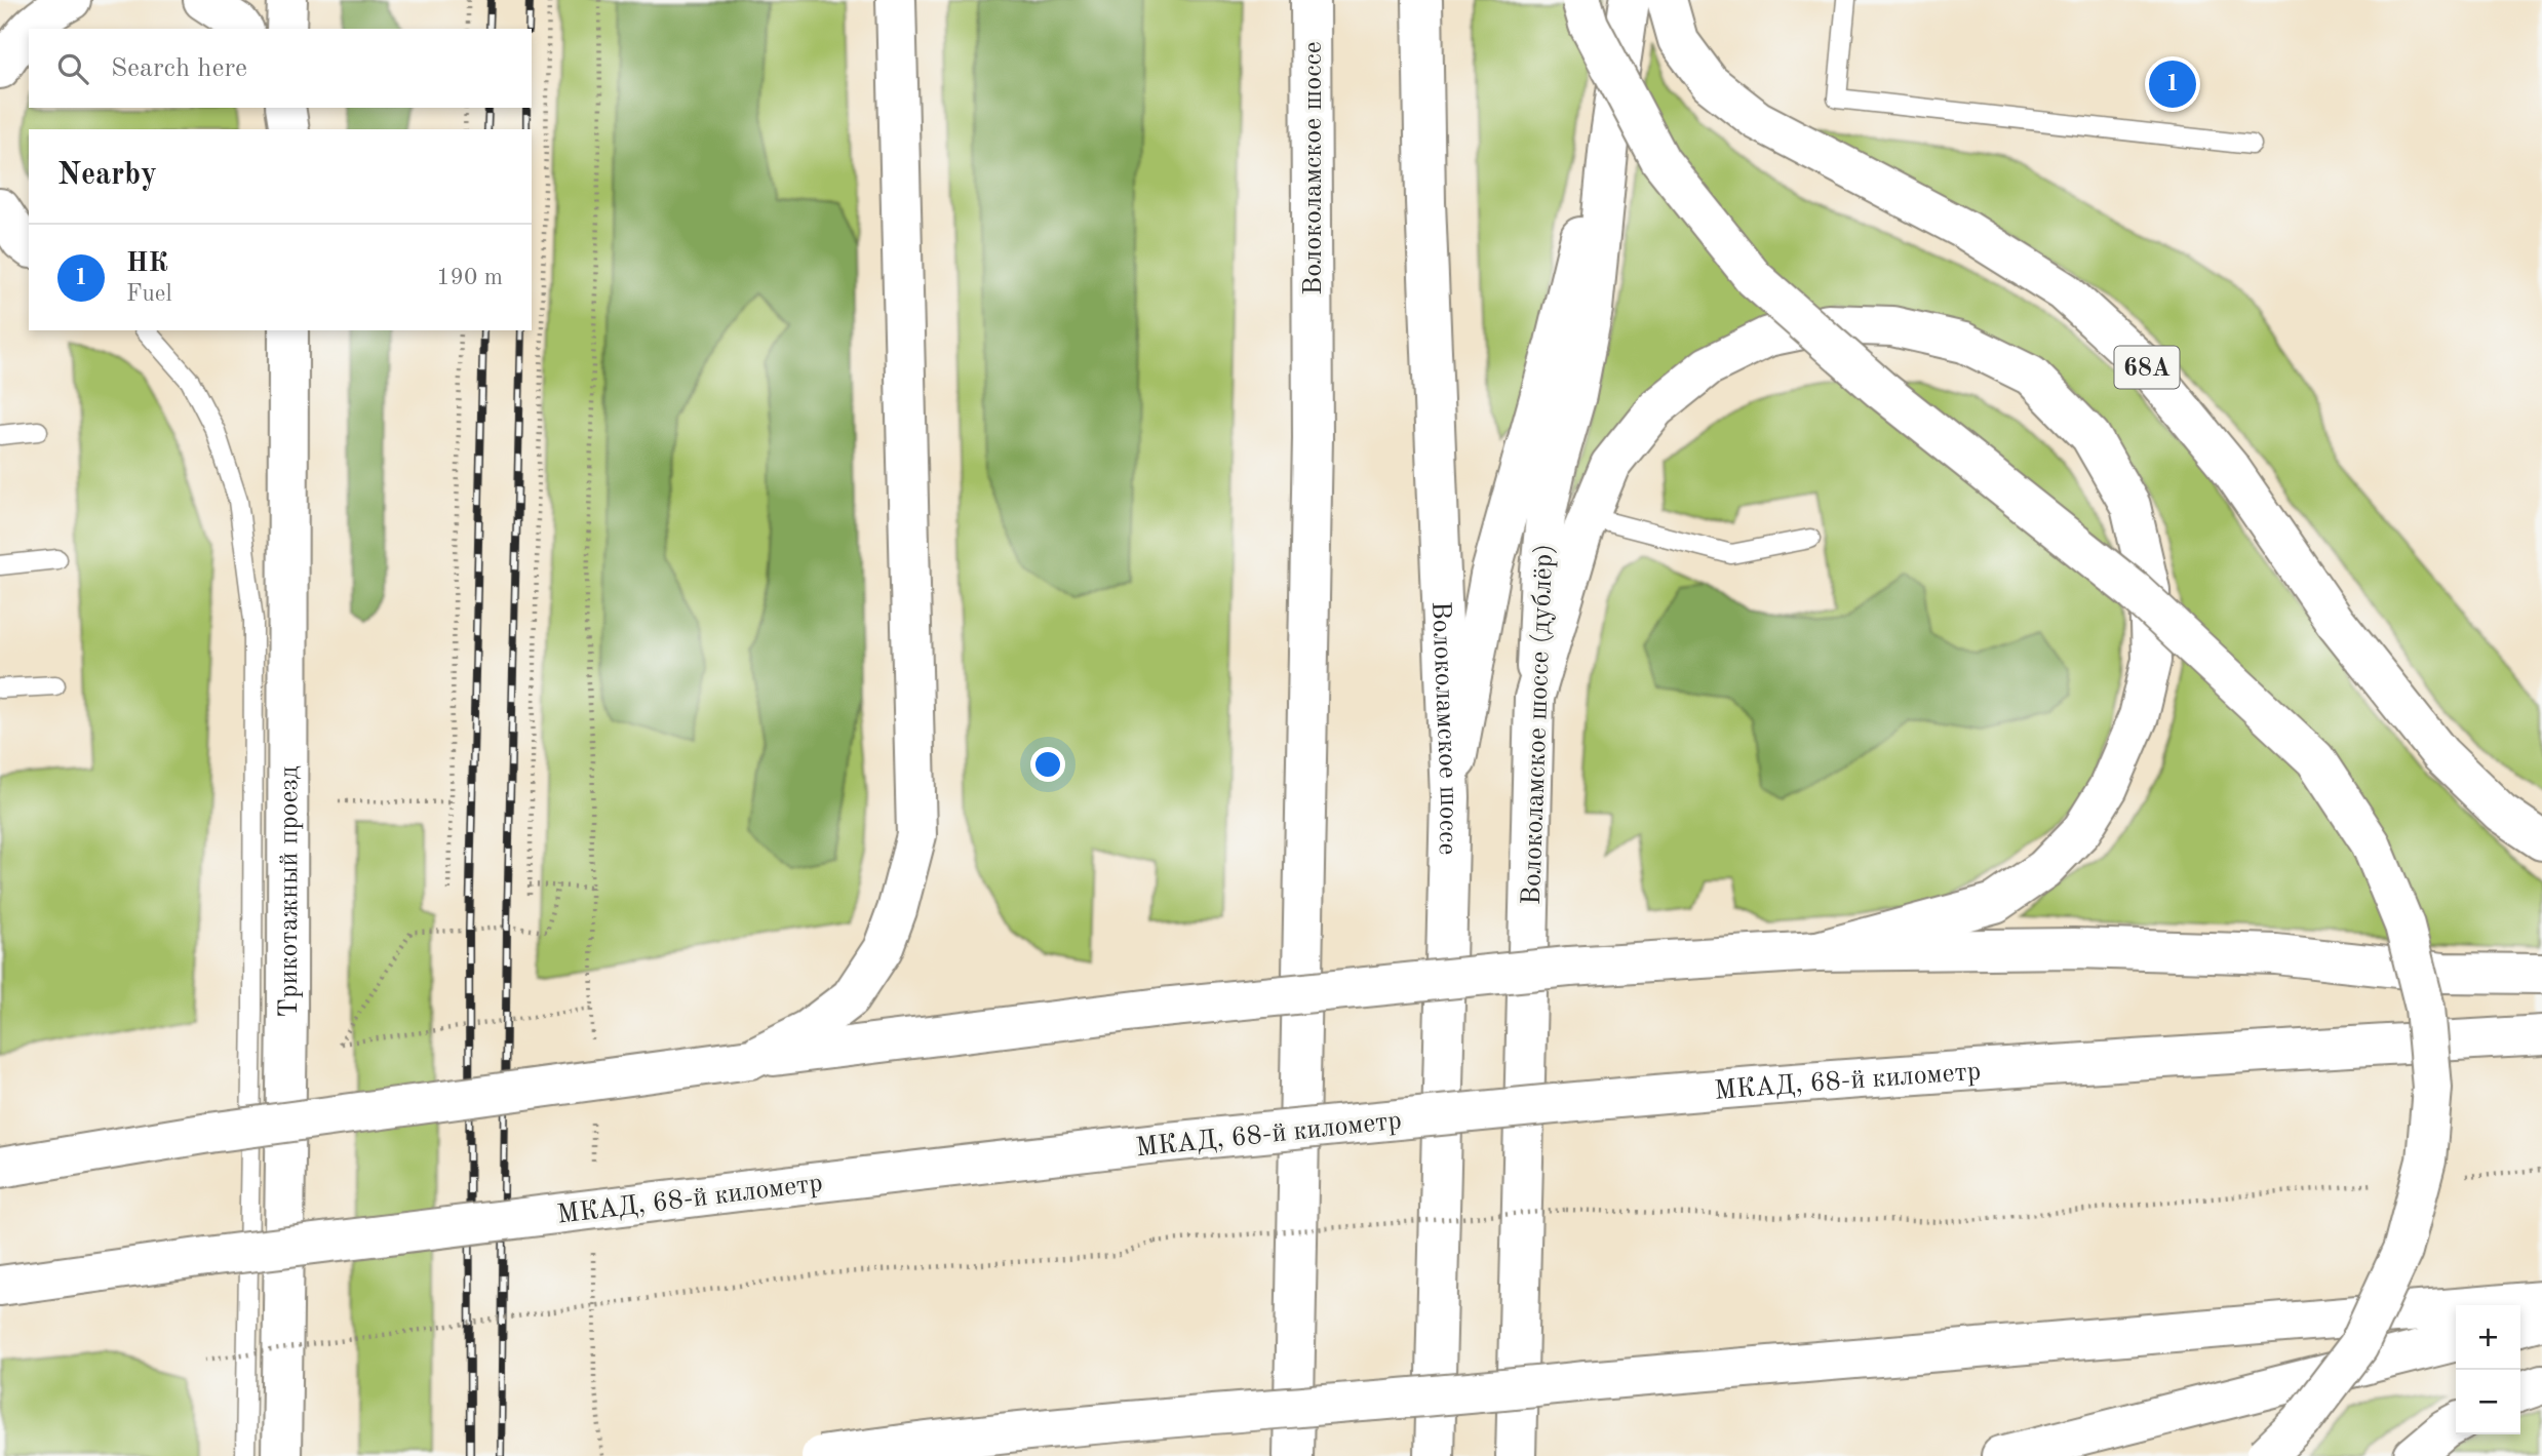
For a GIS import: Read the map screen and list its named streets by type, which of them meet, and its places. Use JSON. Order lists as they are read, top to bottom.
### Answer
{
  "streets": {
    "main road": [
      "Волоколамское шоссе",
      "68A",
      "Волоколамское шоссе (дублёр)",
      "Трикотажный проезд",
      "МКАД, 68-й километр"
    ]
  },
  "page": {
    "search": "Search here",
    "pins": "1",
    "heading": "Nearby",
    "list": [
      {
        "mark": "1",
        "name": "НК",
        "note": "Fuel",
        "value": "190 m"
      }
    ],
    "map_buttons": ["+", "−"]
  }
}
